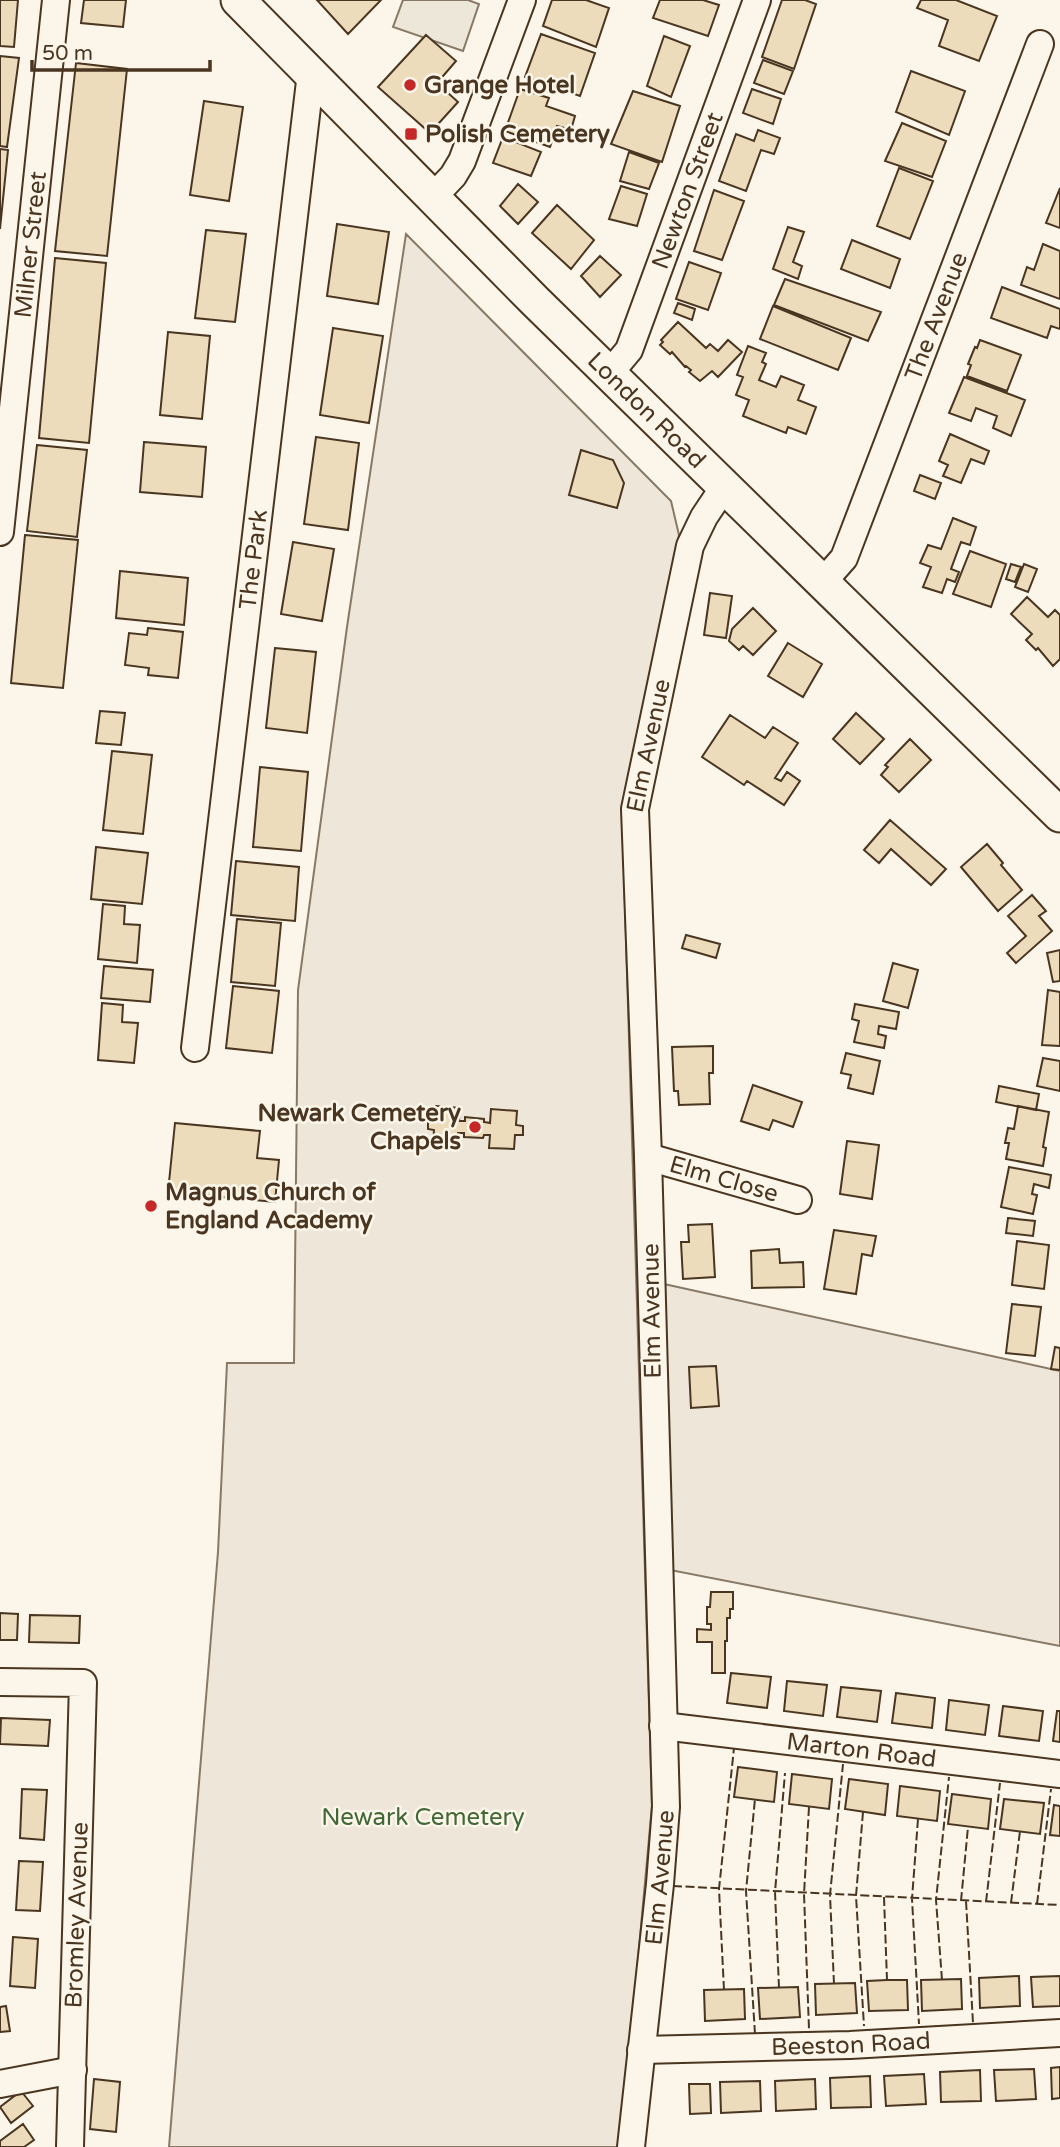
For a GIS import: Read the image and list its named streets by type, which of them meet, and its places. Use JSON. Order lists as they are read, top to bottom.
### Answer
{
  "streets": {
    "main road": ["London Road"],
    "street": [
      "Newton Street",
      "Milner Street",
      "The Avenue",
      "The Park",
      "Elm Avenue",
      "Elm Close",
      "Marton Road",
      "Bromley Avenue",
      "Beeston Road"
    ]
  },
  "crossings": [
    ["Newton Street", "London Road"],
    ["The Avenue", "London Road"],
    ["London Road", "The Park"],
    ["London Road", "Elm Avenue"],
    ["Elm Avenue", "Elm Close"],
    ["Elm Avenue", "Marton Road"],
    ["Elm Avenue", "Beeston Road"]
  ],
  "parks": ["Newark Cemetery"],
  "places": {
    "other": ["Grange Hotel", "Newark Cemetery Chapels", "Magnus Church of England Academy"],
    "transit": ["Polish Cemetery"]
  },
  "scale_bar": "50 m"
}
